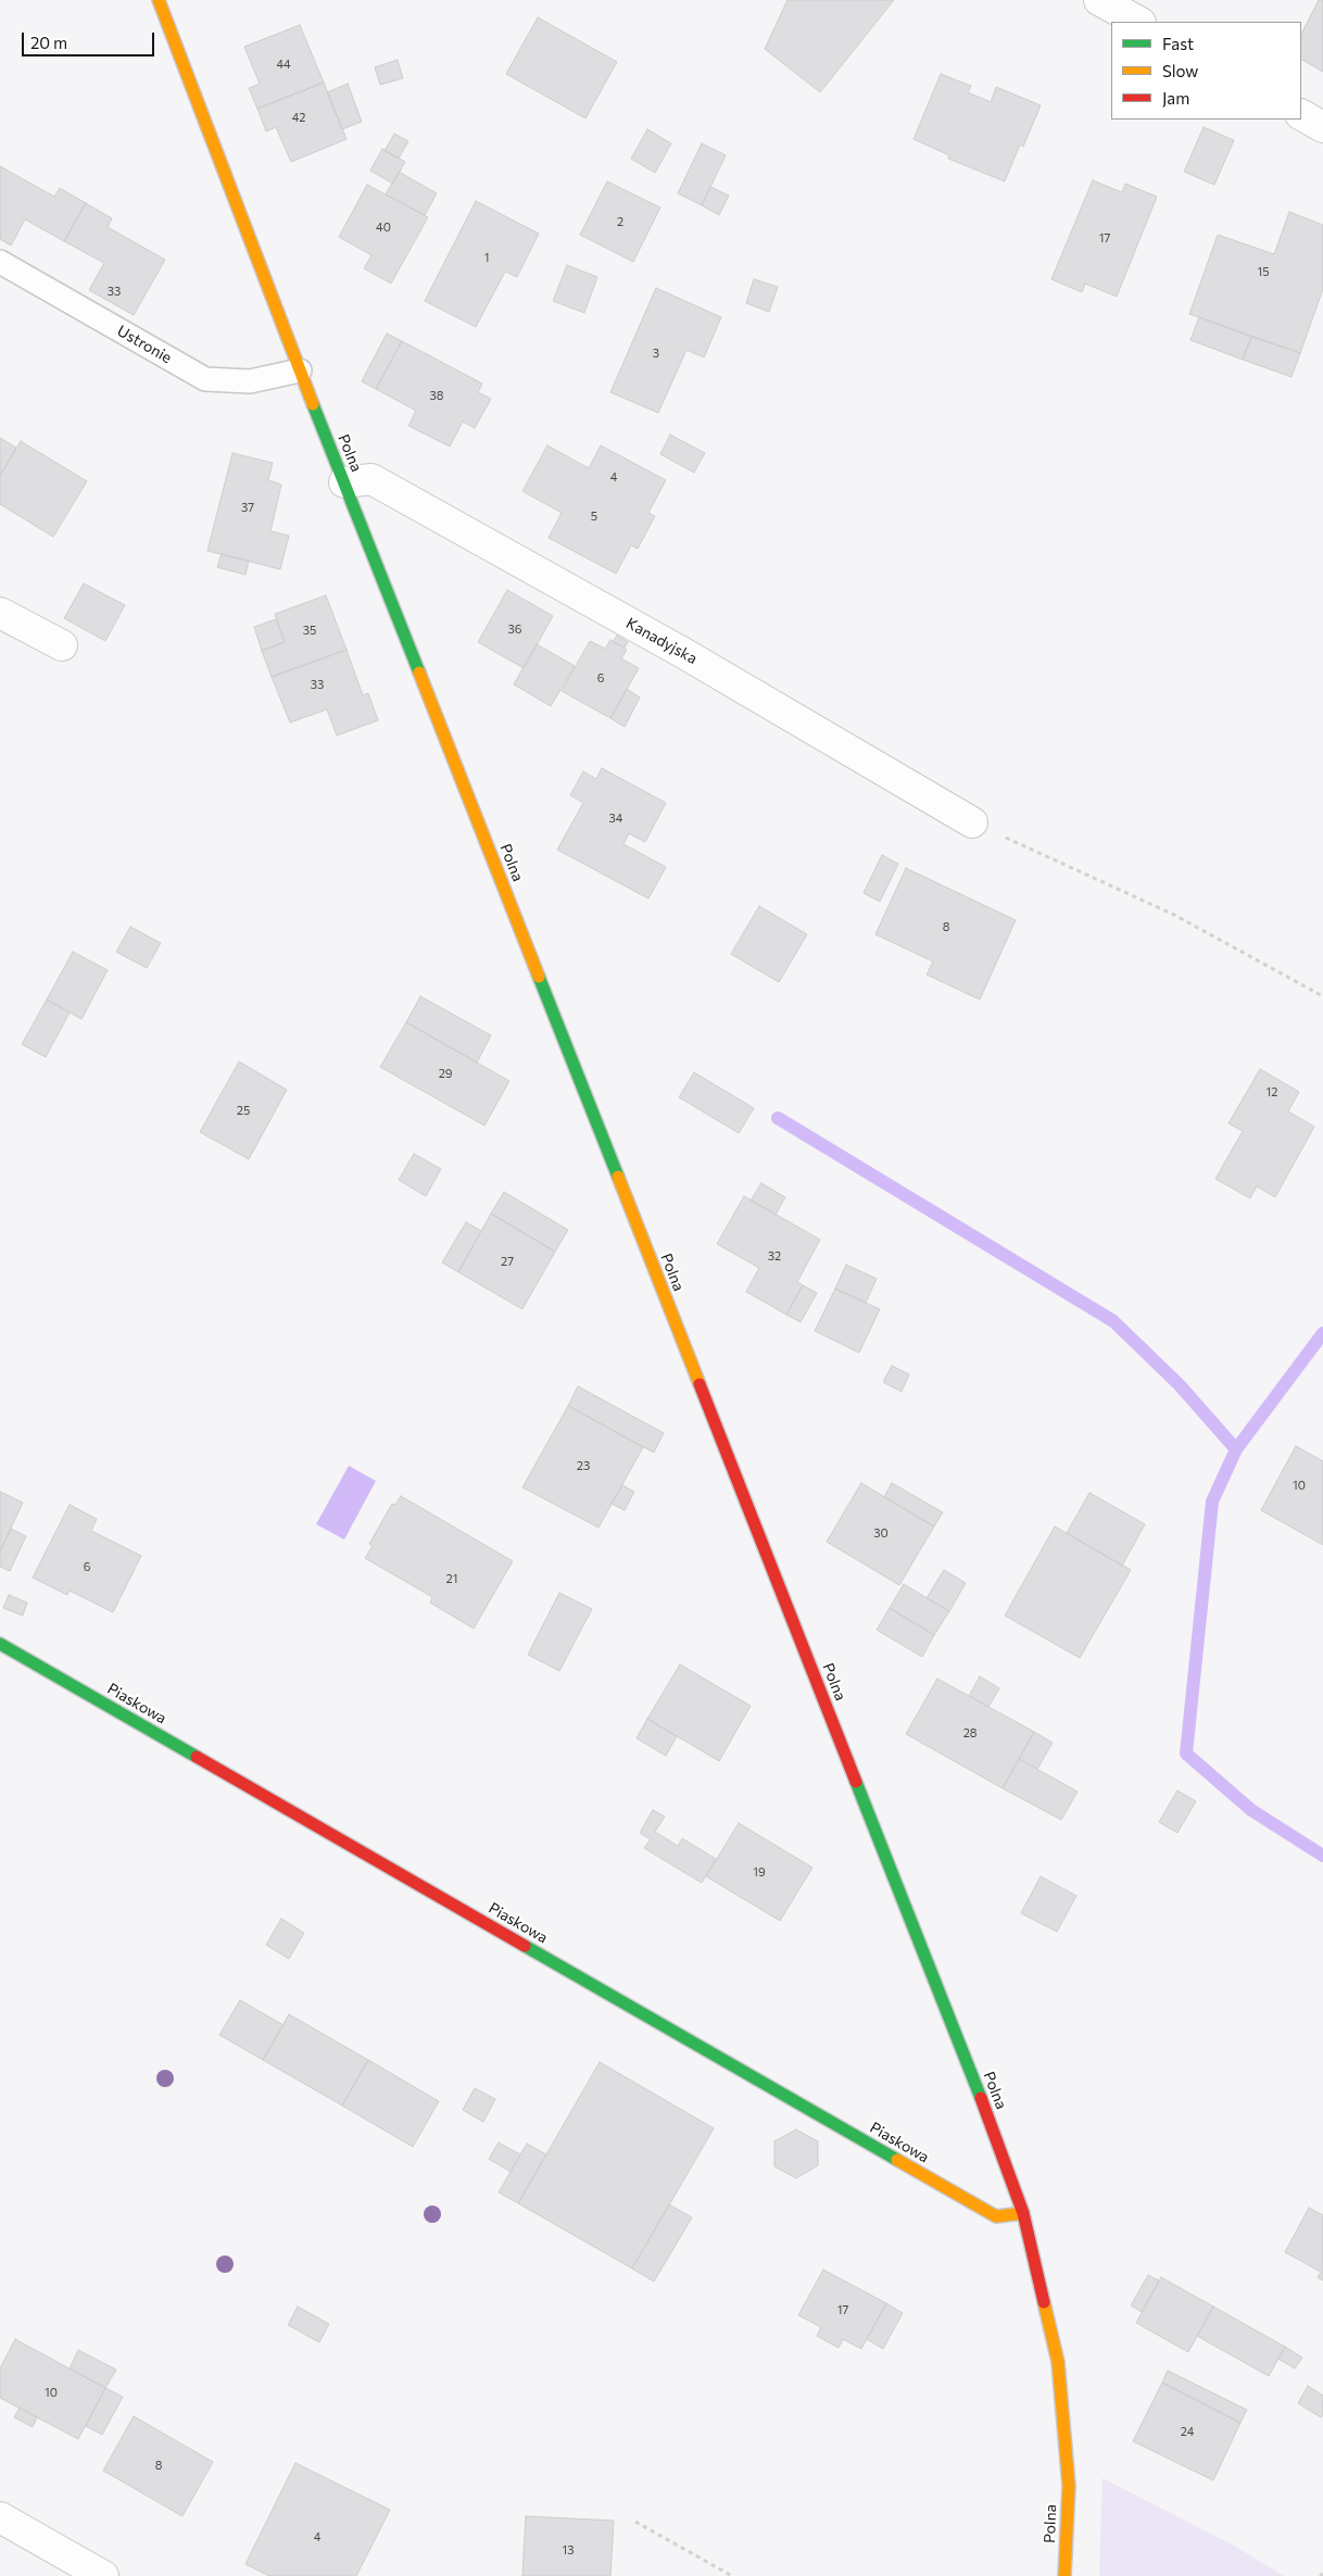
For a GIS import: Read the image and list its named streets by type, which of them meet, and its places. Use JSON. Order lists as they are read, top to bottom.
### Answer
{
  "streets": {
    "street": ["Polna", "Kanadyjska", "Piaskowa"],
    "lane": ["Ustronie"]
  },
  "crossings": [
    ["Ustronie", "Polna"],
    ["Polna", "Kanadyjska"],
    ["Polna", "Piaskowa"]
  ],
  "house_numbers": [
    "44",
    "42",
    "2",
    "40",
    "17",
    "1",
    "15",
    "33",
    "3",
    "38",
    "4",
    "37",
    "5",
    "36",
    "35",
    "6",
    "33",
    "34",
    "8",
    "29",
    "12",
    "25",
    "32",
    "27",
    "23",
    "10",
    "30",
    "6",
    "21",
    "28",
    "19",
    "17",
    "10",
    "24",
    "8",
    "4",
    "13"
  ],
  "legend": ["Fast", "Slow", "Jam"],
  "scale_bar": "20 m"
}
